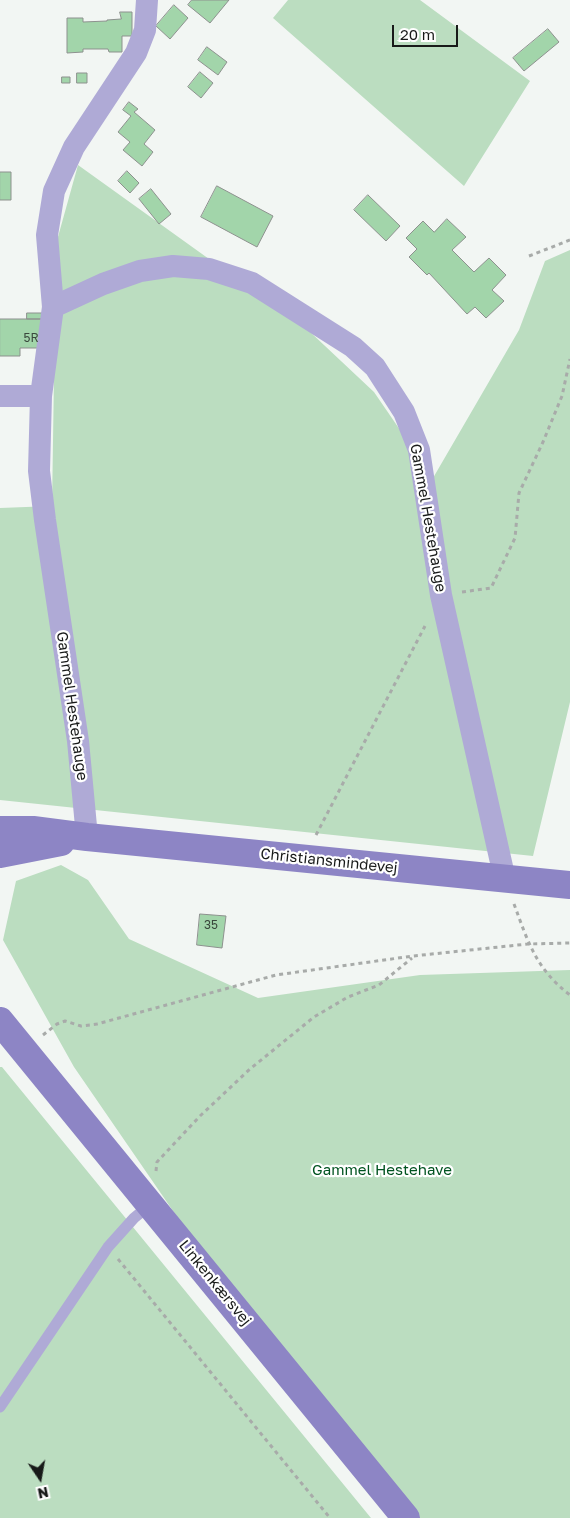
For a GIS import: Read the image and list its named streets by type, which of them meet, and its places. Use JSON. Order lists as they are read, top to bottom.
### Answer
{
  "streets": {
    "street": ["Gammel Hestehauge", "Christiansmindevej", "Linkenkærsvej"]
  },
  "crossings": [
    ["Gammel Hestehauge", "Christiansmindevej"]
  ],
  "parks": ["Gammel Hestehave"],
  "house_numbers": ["5R", "35"],
  "scale_bar": "20 m",
  "north": "bottom"
}
